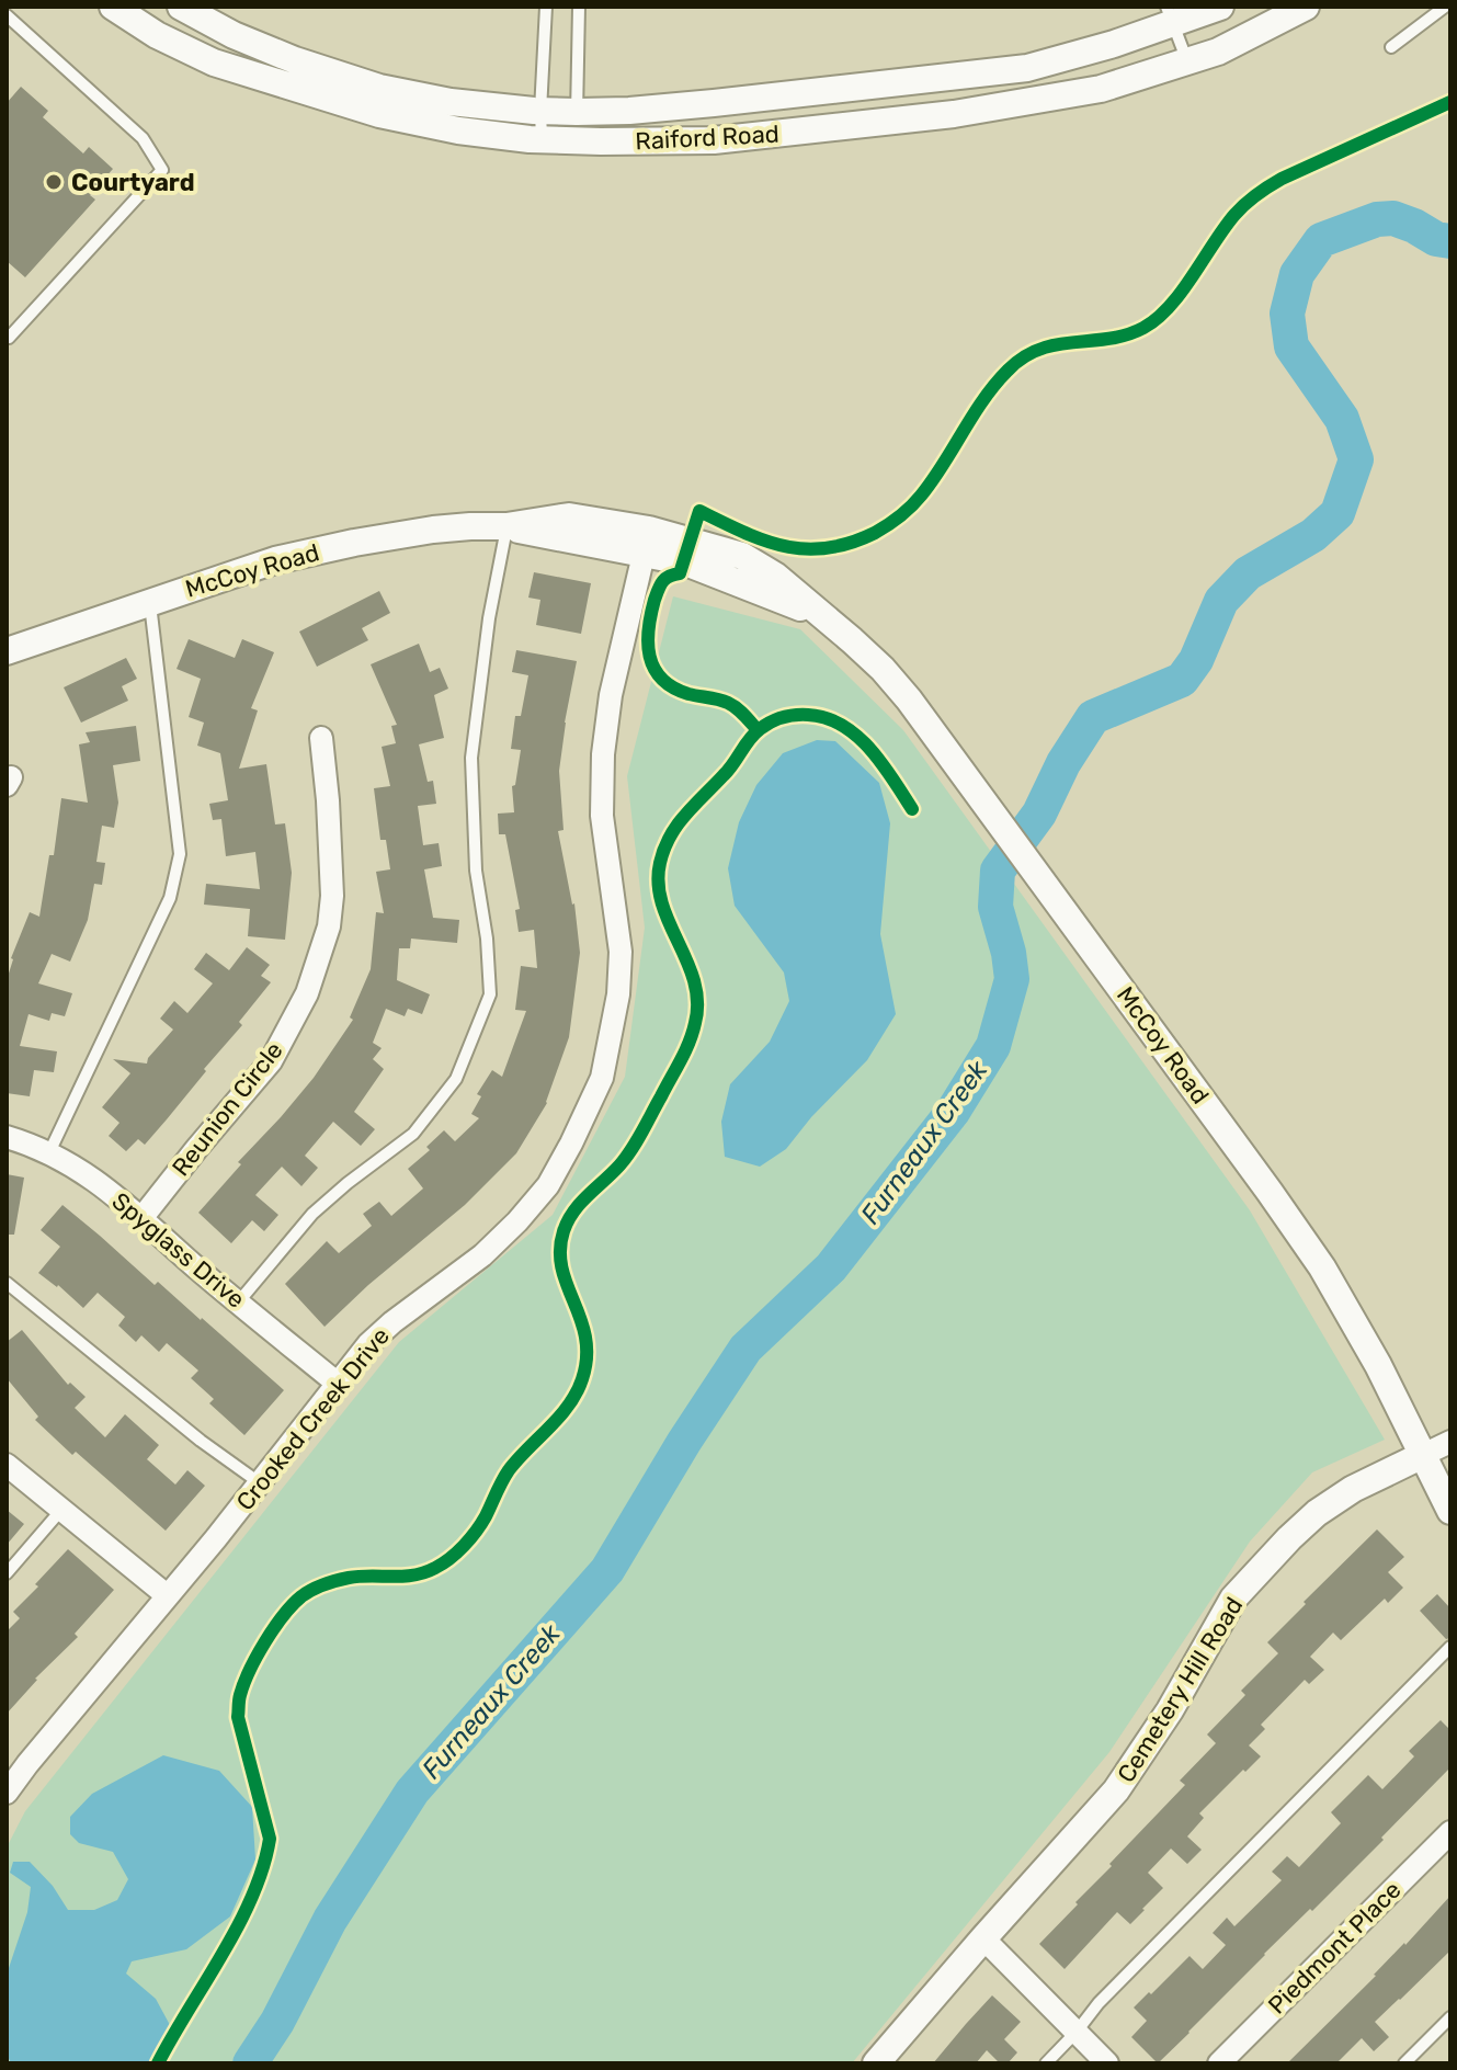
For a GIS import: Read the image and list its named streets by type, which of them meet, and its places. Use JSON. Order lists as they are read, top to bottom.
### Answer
{
  "streets": {
    "street": [
      "Raiford Road",
      "McCoy Road",
      "Reunion Circle",
      "Spyglass Drive",
      "Crooked Creek Drive",
      "Cemetery Hill Road",
      "Piedmont Place"
    ]
  },
  "crossings": [
    ["McCoy Road", "Crooked Creek Drive"],
    ["McCoy Road", "Cemetery Hill Road"],
    ["Reunion Circle", "Spyglass Drive"],
    ["Spyglass Drive", "Crooked Creek Drive"]
  ],
  "water": ["Furneaux Creek"],
  "places": ["Courtyard"]
}
